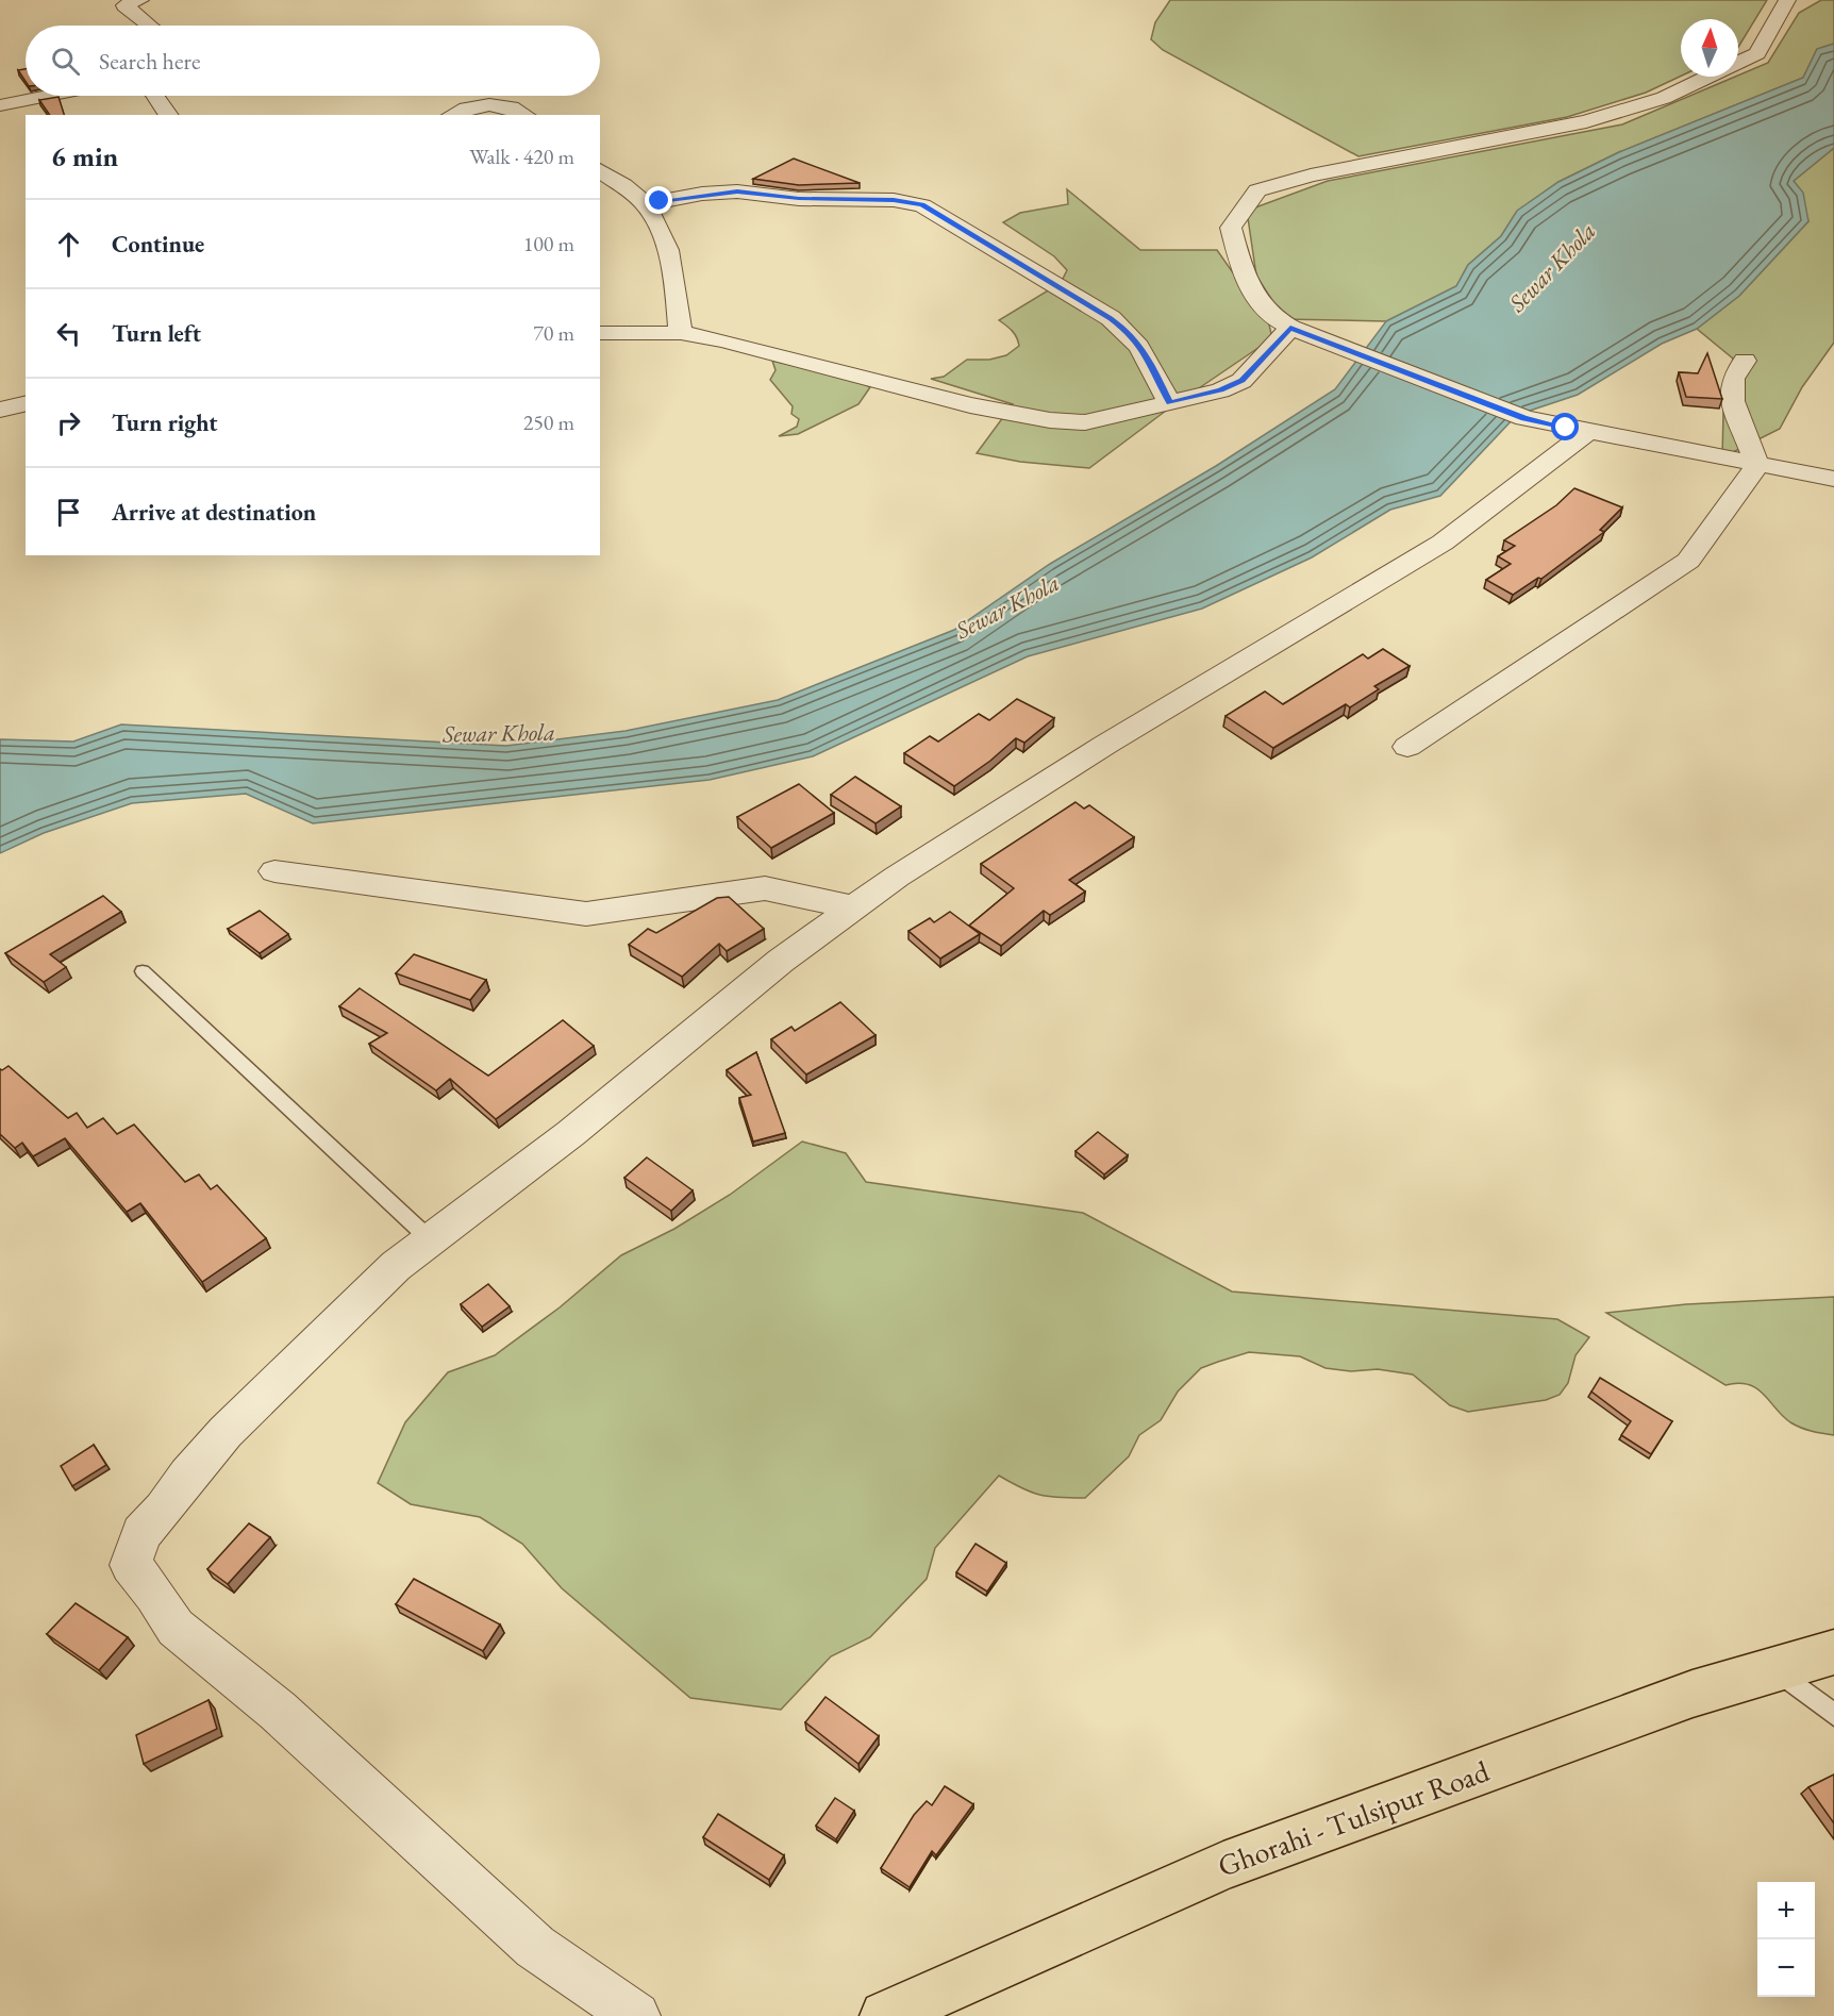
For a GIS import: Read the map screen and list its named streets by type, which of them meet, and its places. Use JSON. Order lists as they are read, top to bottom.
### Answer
{
  "streets": {
    "main road": ["Ghorahi - Tulsipur Road"]
  },
  "water": ["Sewar Khola"],
  "north": "top",
  "page": {
    "search": "Search here",
    "heading": ["6 min", "Walk · 420 m"],
    "list": [
      ["Continue", "100 m"],
      ["Turn left", "70 m"],
      ["Turn right", "250 m"],
      "Arrive at destination"
    ],
    "map_buttons": ["+", "−"]
  }
}
